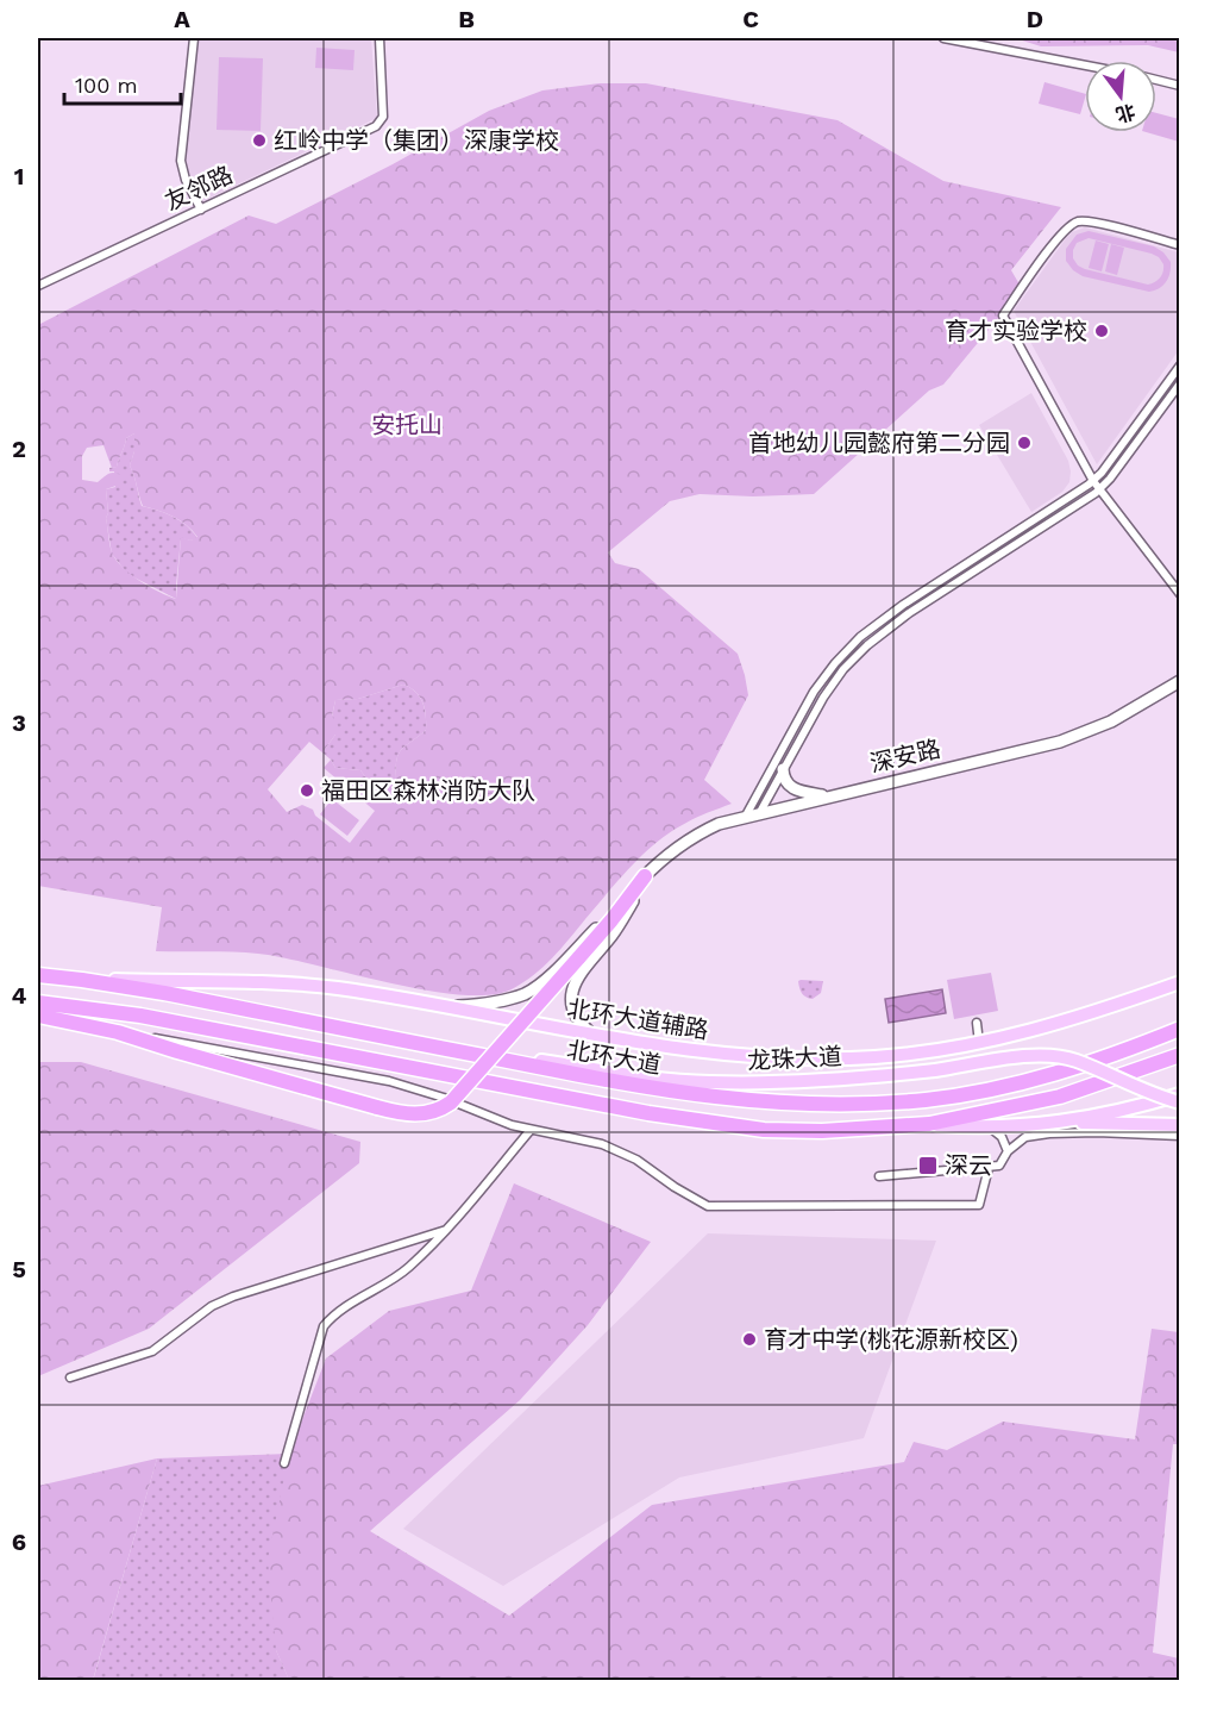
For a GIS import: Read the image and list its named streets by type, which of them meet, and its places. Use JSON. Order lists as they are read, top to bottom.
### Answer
{
  "streets": {
    "highway": ["北环大道"],
    "main road": ["北环大道辅路", "龙珠大道"],
    "street": ["友邻路", "深安路"]
  },
  "crossings": [
    ["深安路", "北环大道辅路"],
    ["北环大道辅路", "北环大道"],
    ["北环大道", "龙珠大道"]
  ],
  "parks": ["安托山"],
  "places": {
    "other": [
      "红岭中学（集团）深康学校",
      "育才实验学校",
      "首地幼儿园懿府第二分园",
      "福田区森林消防大队",
      "育才中学(桃花源新校区)"
    ],
    "transit": ["深云"]
  },
  "scale_bar": "100 m",
  "north": "bottom",
  "grid": {
    "columns": [
      "A",
      "B",
      "C",
      "D"
    ],
    "rows": [
      "1",
      "2",
      "3",
      "4",
      "5",
      "6"
    ]
  }
}
